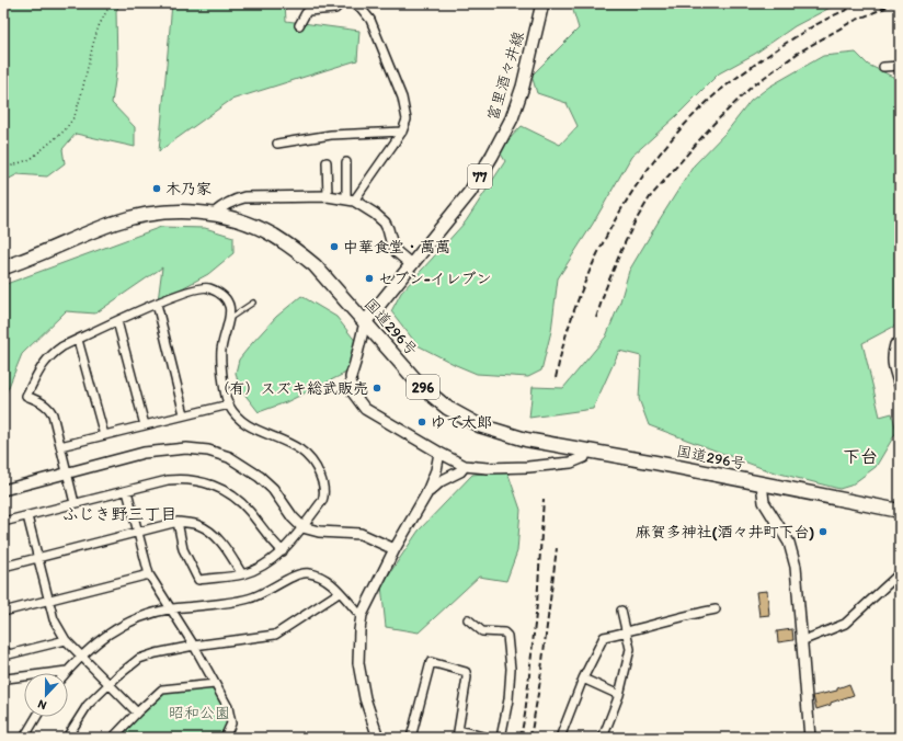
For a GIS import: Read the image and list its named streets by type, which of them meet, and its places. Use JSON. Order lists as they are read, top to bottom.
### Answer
{
  "streets": {
    "highway": ["国道296号", "296"],
    "main road": ["富里酒々井線", "77"]
  },
  "crossings": [
    ["富里酒々井線", "国道296号"]
  ],
  "districts": ["下台", "ふじき野三丁目"],
  "parks": ["昭和公園"],
  "places": [
    "木乃家",
    "中華食堂・萬萬",
    "セブン-イレブン",
    "（有）スズキ総武販売",
    "ゆで太郎",
    "麻賀多神社(酒々井町下台)"
  ],
  "north": "bottom"
}
